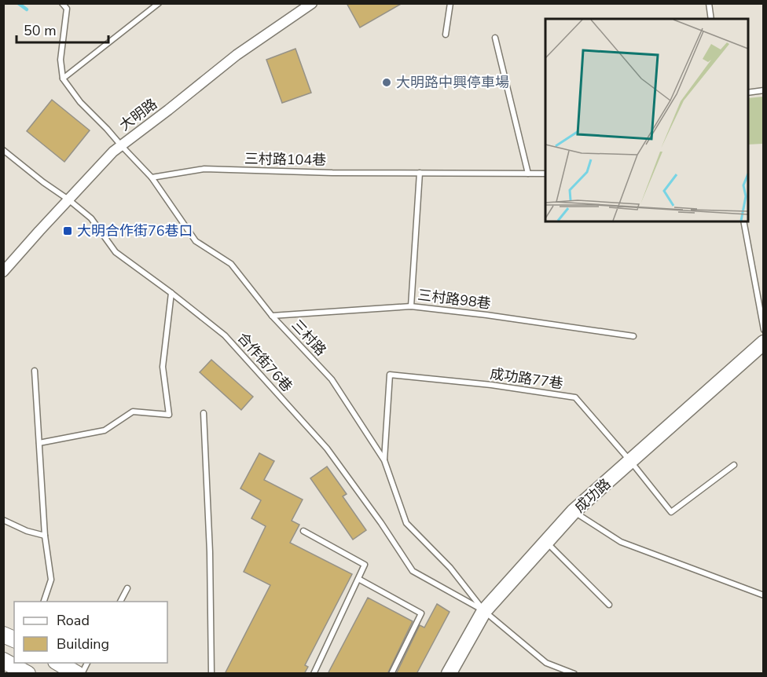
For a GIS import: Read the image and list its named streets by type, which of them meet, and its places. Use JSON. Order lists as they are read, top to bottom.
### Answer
{
  "streets": {
    "street": ["大明路", "成功路"],
    "lane": [
      "三村路104巷",
      "三村路98巷",
      "三村路",
      "合作街76巷",
      "成功路77巷"
    ]
  },
  "crossings": [
    ["大明路", "三村路"],
    ["大明路", "合作街76巷"],
    ["三村路104巷", "三村路"],
    ["三村路98巷", "三村路"],
    ["三村路", "合作街76巷"],
    ["三村路", "成功路77巷"],
    ["三村路", "成功路"],
    ["合作街76巷", "成功路"],
    ["成功路77巷", "成功路"]
  ],
  "places": {
    "other": ["大明路中興停車場"],
    "transit": ["大明合作街76巷口"]
  },
  "legend": ["Road", "Building"],
  "scale_bar": "50 m"
}
